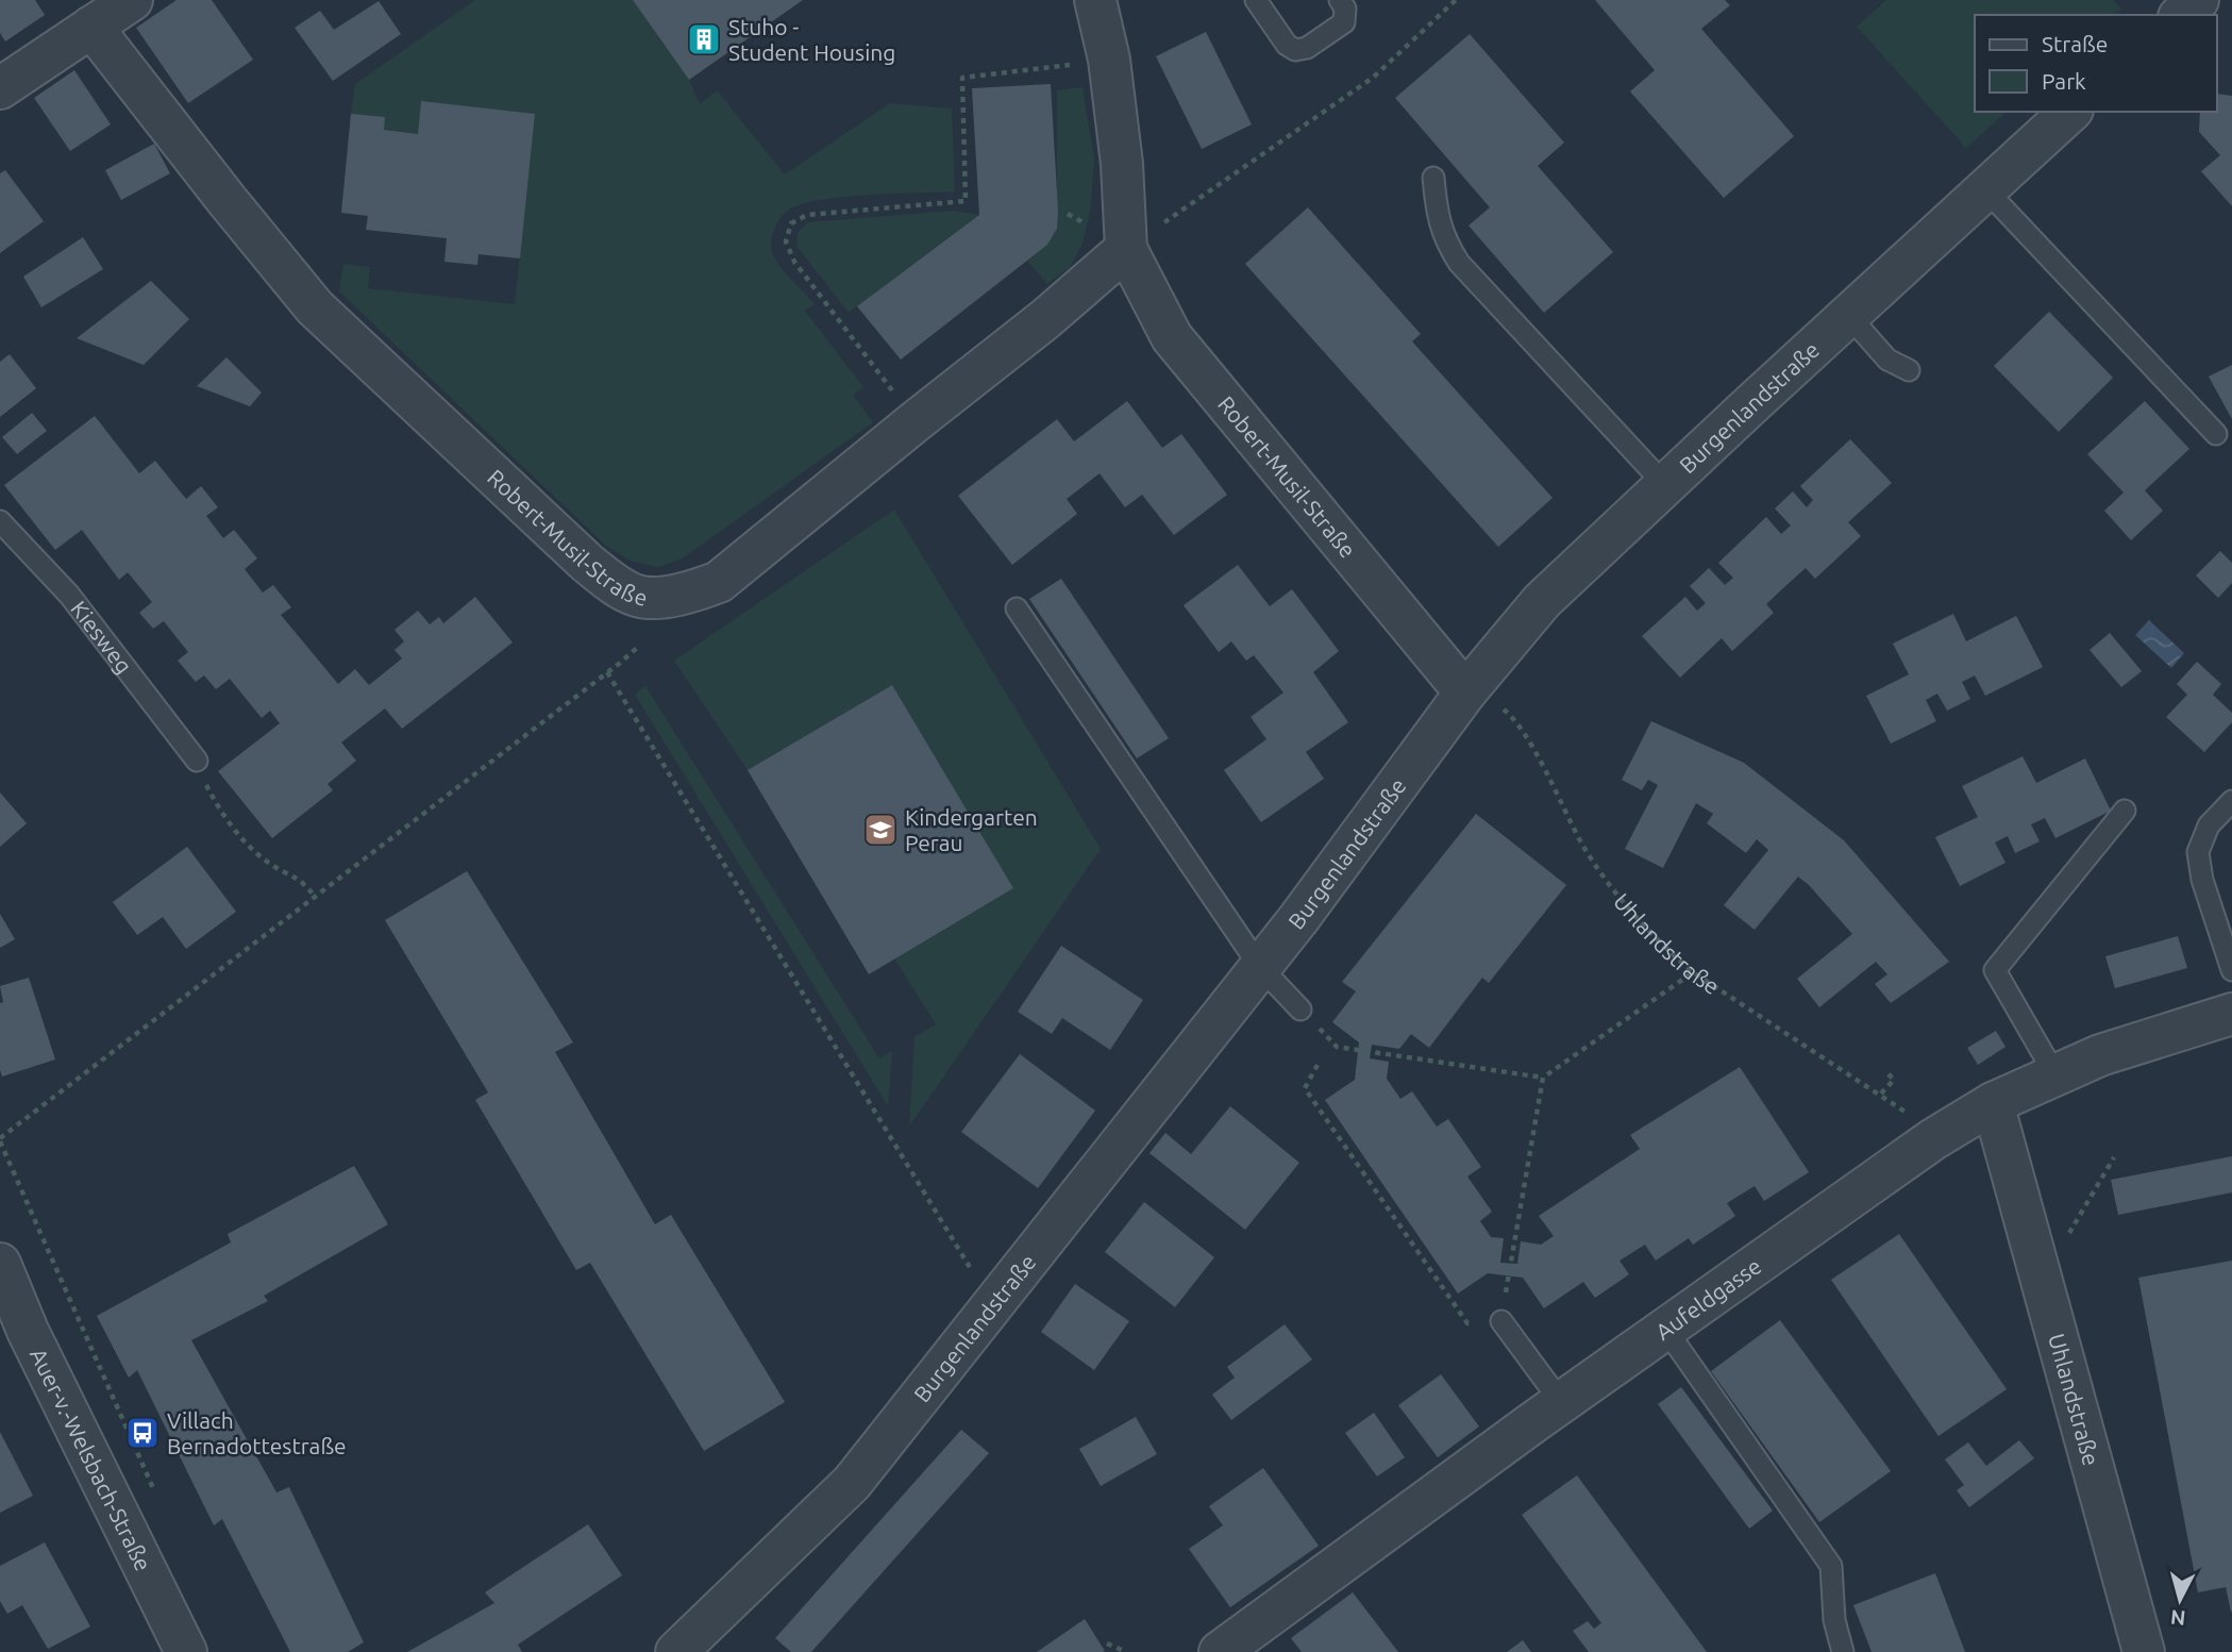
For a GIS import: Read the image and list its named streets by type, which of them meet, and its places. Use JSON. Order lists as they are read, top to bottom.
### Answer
{
  "streets": {
    "street": [
      "Burgenlandstraße",
      "Robert-Musil-Straße",
      "Uhlandstraße",
      "Aufeldgasse",
      "Auer-v.-Welsbach-Straße"
    ],
    "lane": ["Kiesweg"]
  },
  "crossings": [
    ["Burgenlandstraße", "Robert-Musil-Straße"],
    ["Burgenlandstraße", "Uhlandstraße"],
    ["Robert-Musil-Straße", "Uhlandstraße"],
    ["Uhlandstraße", "Aufeldgasse"]
  ],
  "places": {
    "building": ["Stuho - Student Housing"],
    "school or university": ["Kindergarten Perau"],
    "bus stop": ["Villach Bernadottestraße"]
  },
  "legend": ["Straße", "Park"],
  "north": "bottom"
}
